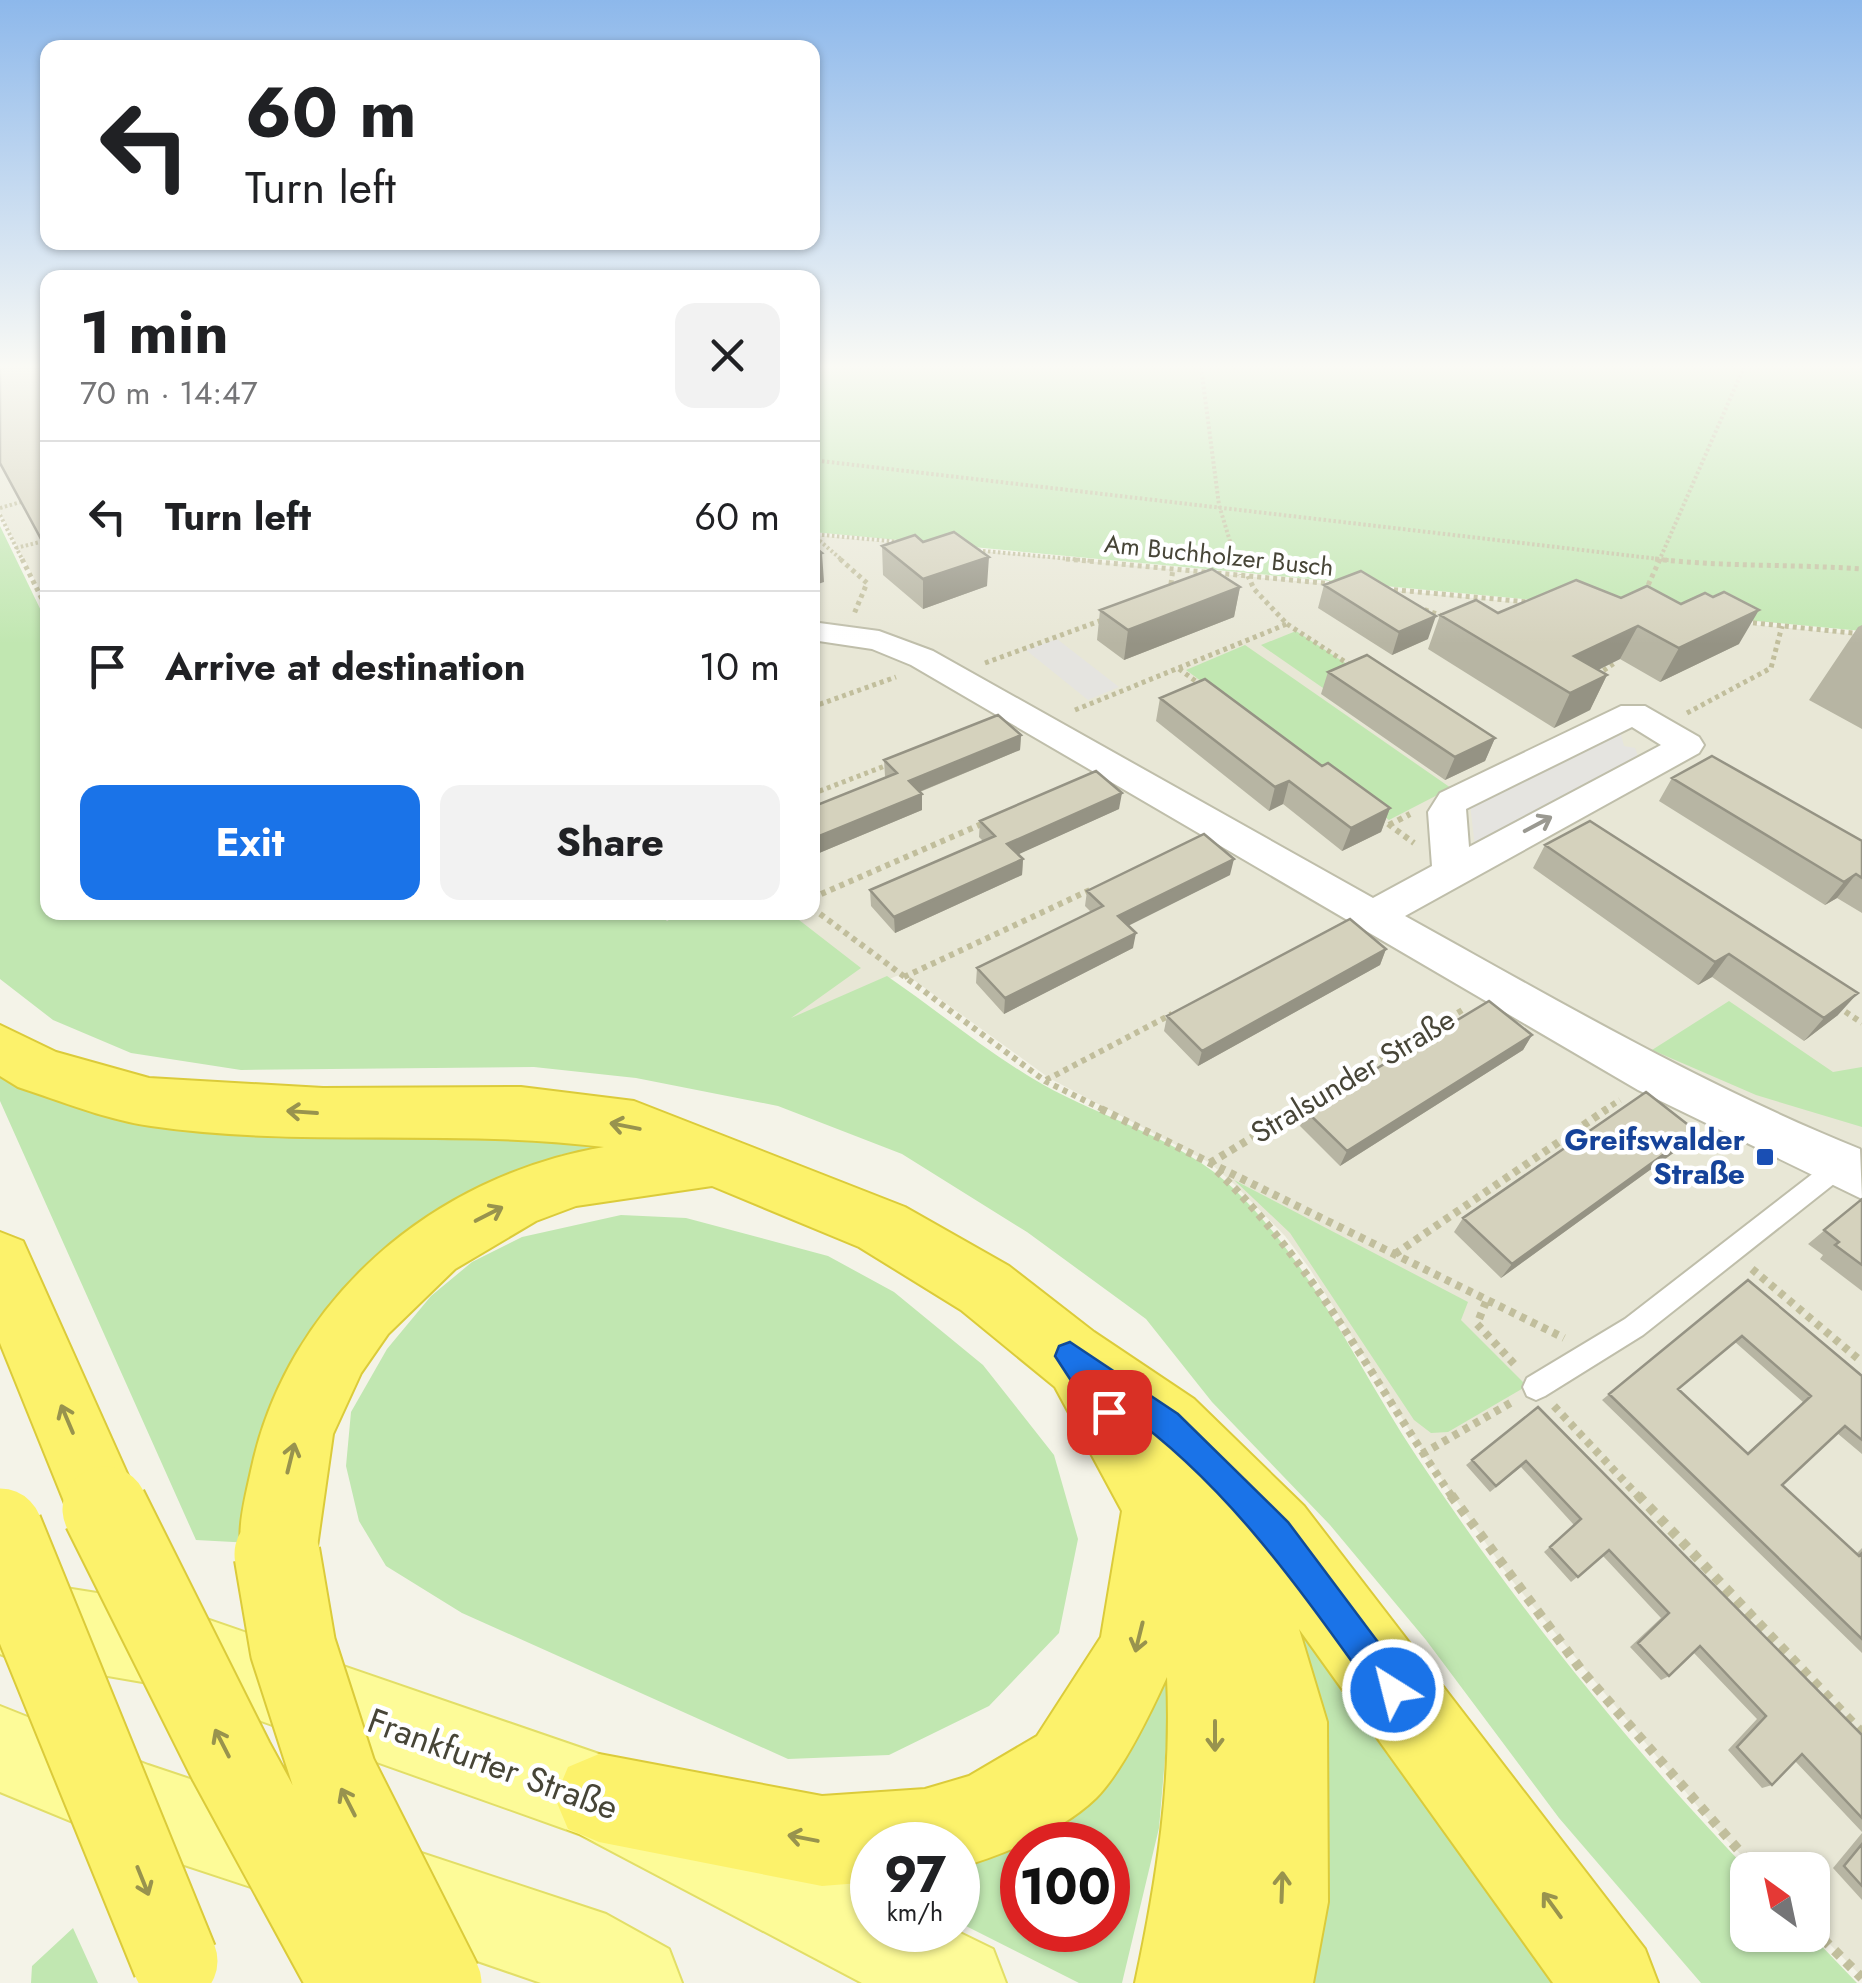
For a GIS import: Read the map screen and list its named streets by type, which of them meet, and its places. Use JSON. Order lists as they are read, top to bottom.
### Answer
{
  "streets": {
    "main road": ["Frankfurter Straße"],
    "street": ["Stralsunder Straße"],
    "path": ["Am Buchholzer Busch"]
  },
  "places": {
    "transit": ["Greifswalder Straße"]
  },
  "north": "top left",
  "page": {
    "turn": ["60 m", "Turn left"],
    "heading": ["1 min", "70 m · 14:47"],
    "list": [
      {
        "name": "Turn left",
        "value": "60 m"
      },
      {
        "name": "Arrive at destination",
        "value": "10 m"
      }
    ],
    "buttons": ["Exit", "Share"],
    "speed": "97 km/h",
    "limit": "100"
  }
}
